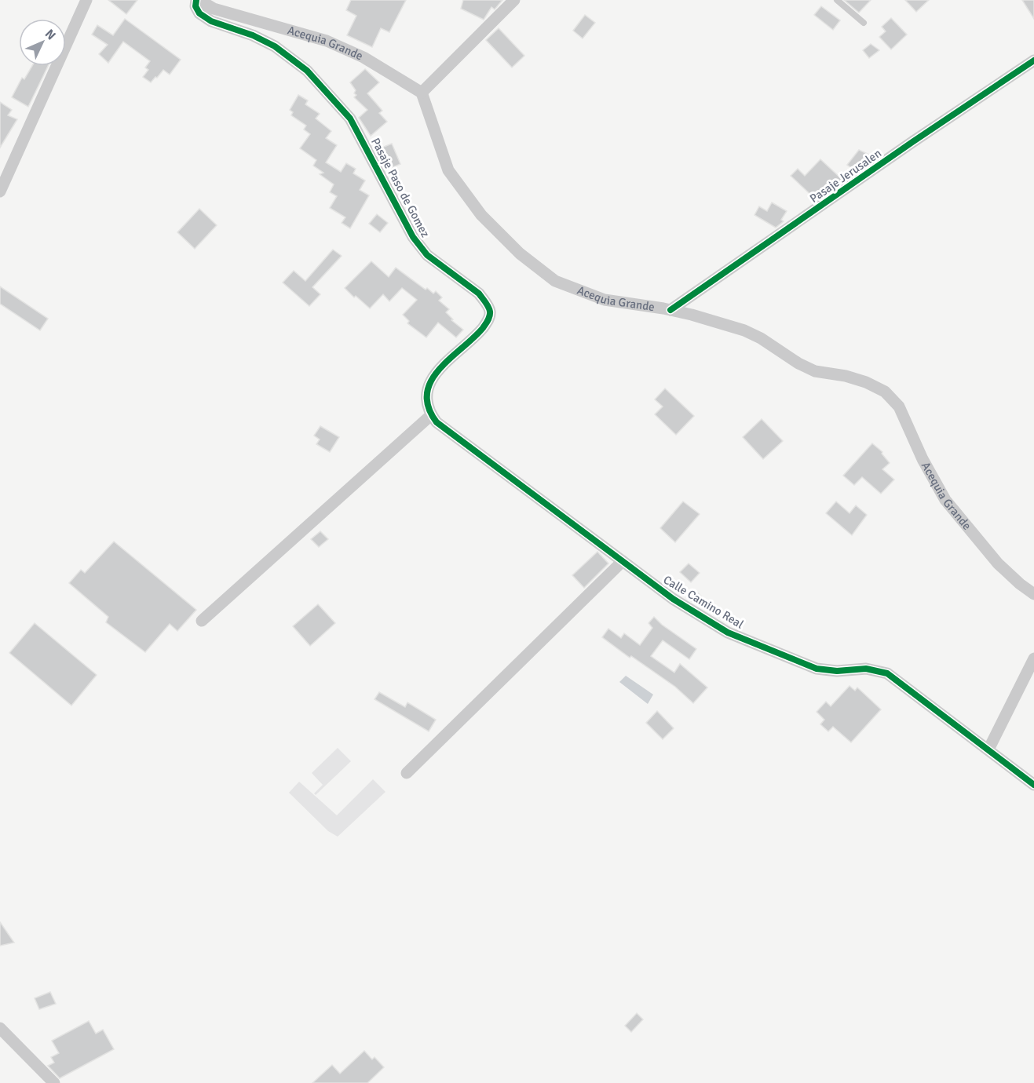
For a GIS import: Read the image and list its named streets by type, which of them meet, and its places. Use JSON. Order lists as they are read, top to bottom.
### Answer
{
  "streets": {
    "street": [
      "Acequia Grande",
      "Pasaje Jerusalen",
      "Pasaje Paso de Gomez",
      "Calle Camino Real"
    ]
  },
  "crossings": [
    ["Acequia Grande", "Pasaje Jerusalen"],
    ["Acequia Grande", "Pasaje Paso de Gomez"],
    ["Pasaje Paso de Gomez", "Calle Camino Real"]
  ],
  "north": "top right"
}
